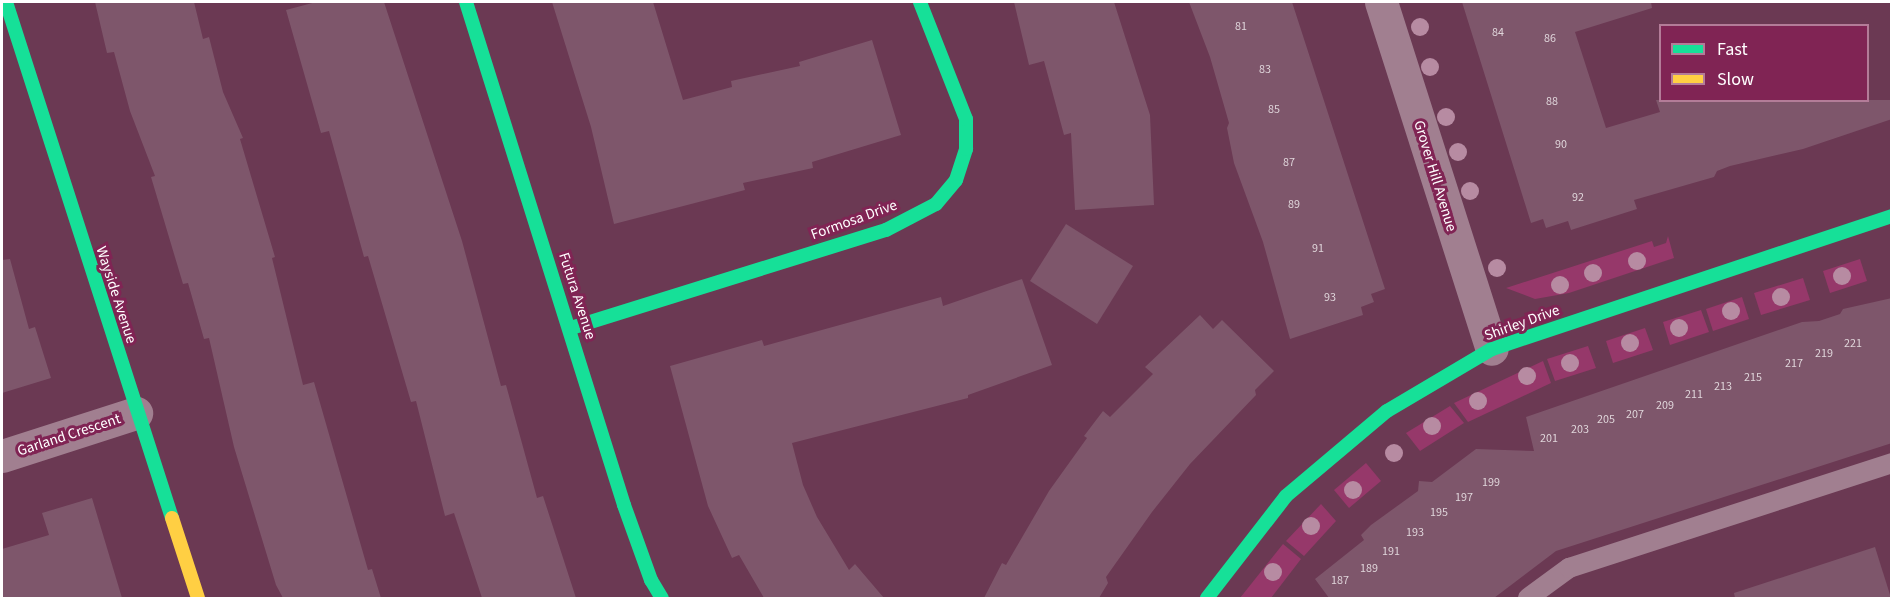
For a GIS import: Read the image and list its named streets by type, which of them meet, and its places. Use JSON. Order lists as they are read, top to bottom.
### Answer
{
  "streets": {
    "street": [
      "Grover Hill Avenue",
      "Formosa Drive",
      "Wayside Avenue",
      "Futura Avenue",
      "Shirley Drive",
      "Garland Crescent"
    ]
  },
  "crossings": [
    ["Grover Hill Avenue", "Shirley Drive"],
    ["Formosa Drive", "Futura Avenue"],
    ["Wayside Avenue", "Garland Crescent"]
  ],
  "house_numbers": [
    "81",
    "84",
    "86",
    "83",
    "88",
    "85",
    "90",
    "87",
    "92",
    "89",
    "91",
    "93",
    "221",
    "219",
    "217",
    "215",
    "213",
    "211",
    "209",
    "207",
    "205",
    "203",
    "201",
    "199",
    "197",
    "195",
    "193",
    "191",
    "189",
    "187"
  ],
  "legend": ["Fast", "Slow"]
}
